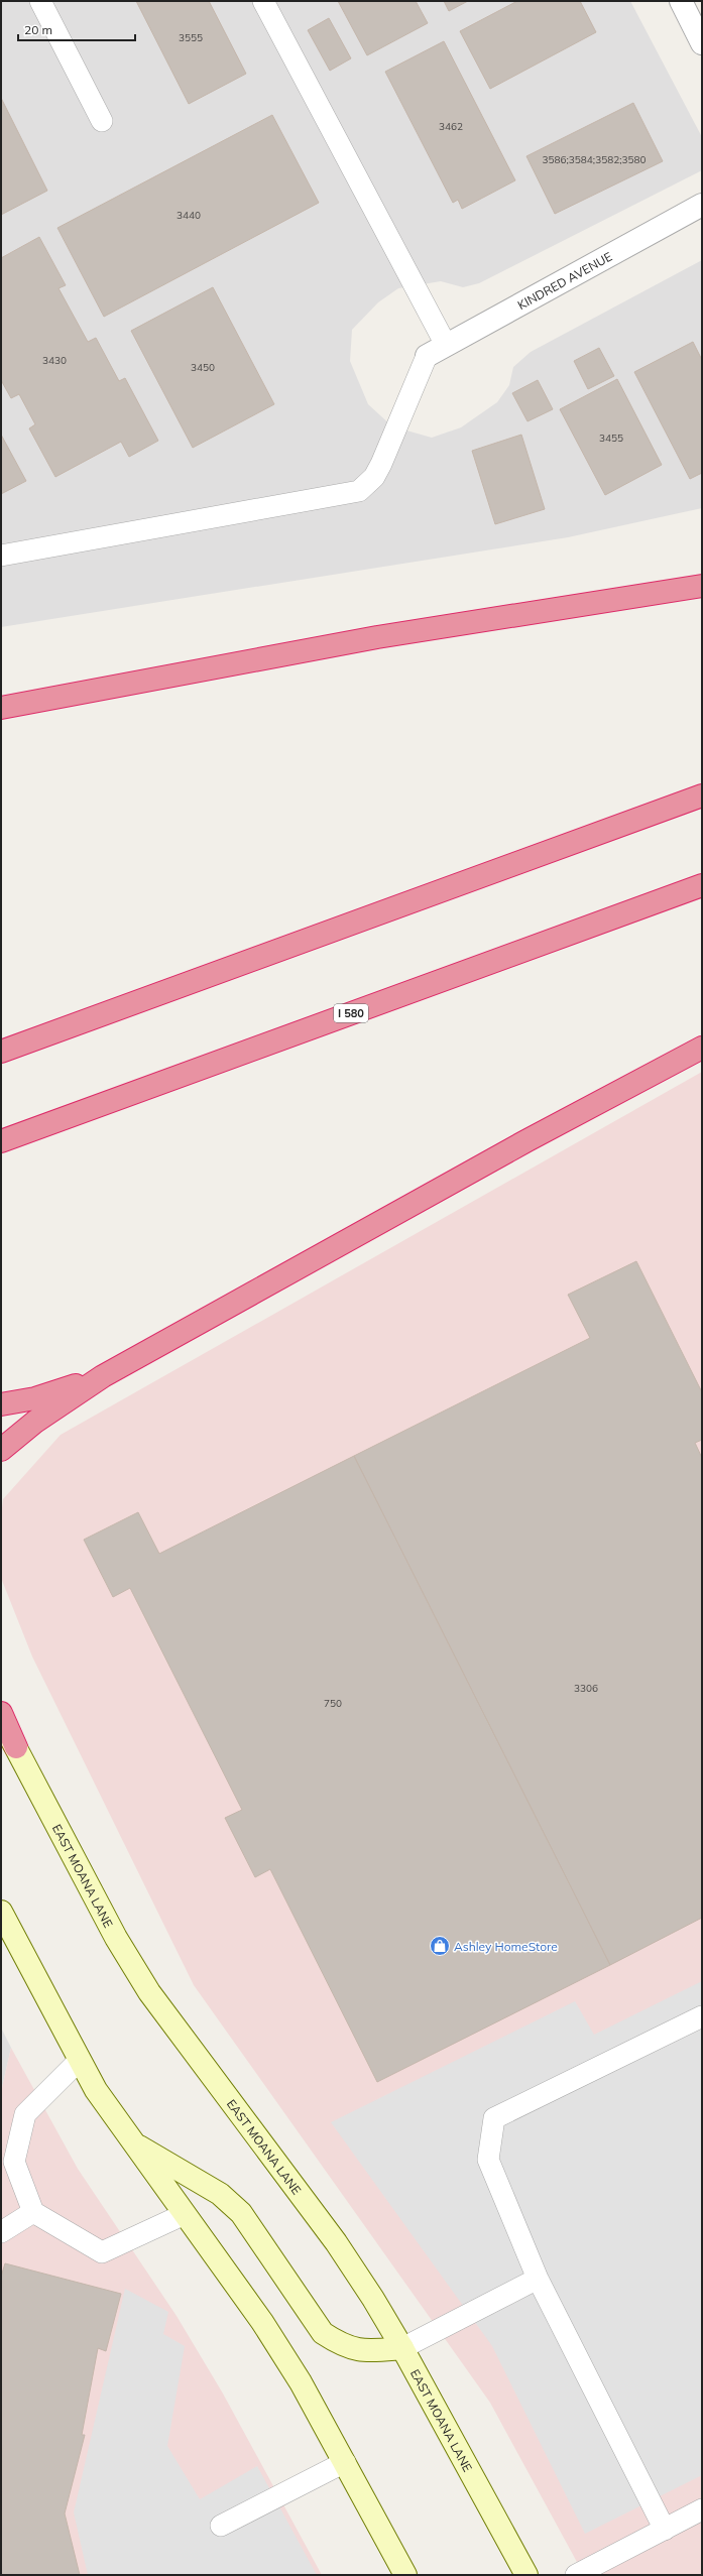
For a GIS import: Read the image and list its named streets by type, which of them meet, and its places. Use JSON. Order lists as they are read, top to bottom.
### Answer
{
  "streets": {
    "highway": ["I 580"],
    "main road": ["EAST MOANA LANE"],
    "street": ["KINDRED AVENUE"]
  },
  "places": {
    "shop": ["Ashley HomeStore"]
  },
  "house_numbers": [
    "3555",
    "3462",
    "3586;3584;3582;3580",
    "3440",
    "3430",
    "3450",
    "3455",
    "3306",
    "750"
  ],
  "scale_bar": "20 m"
}
